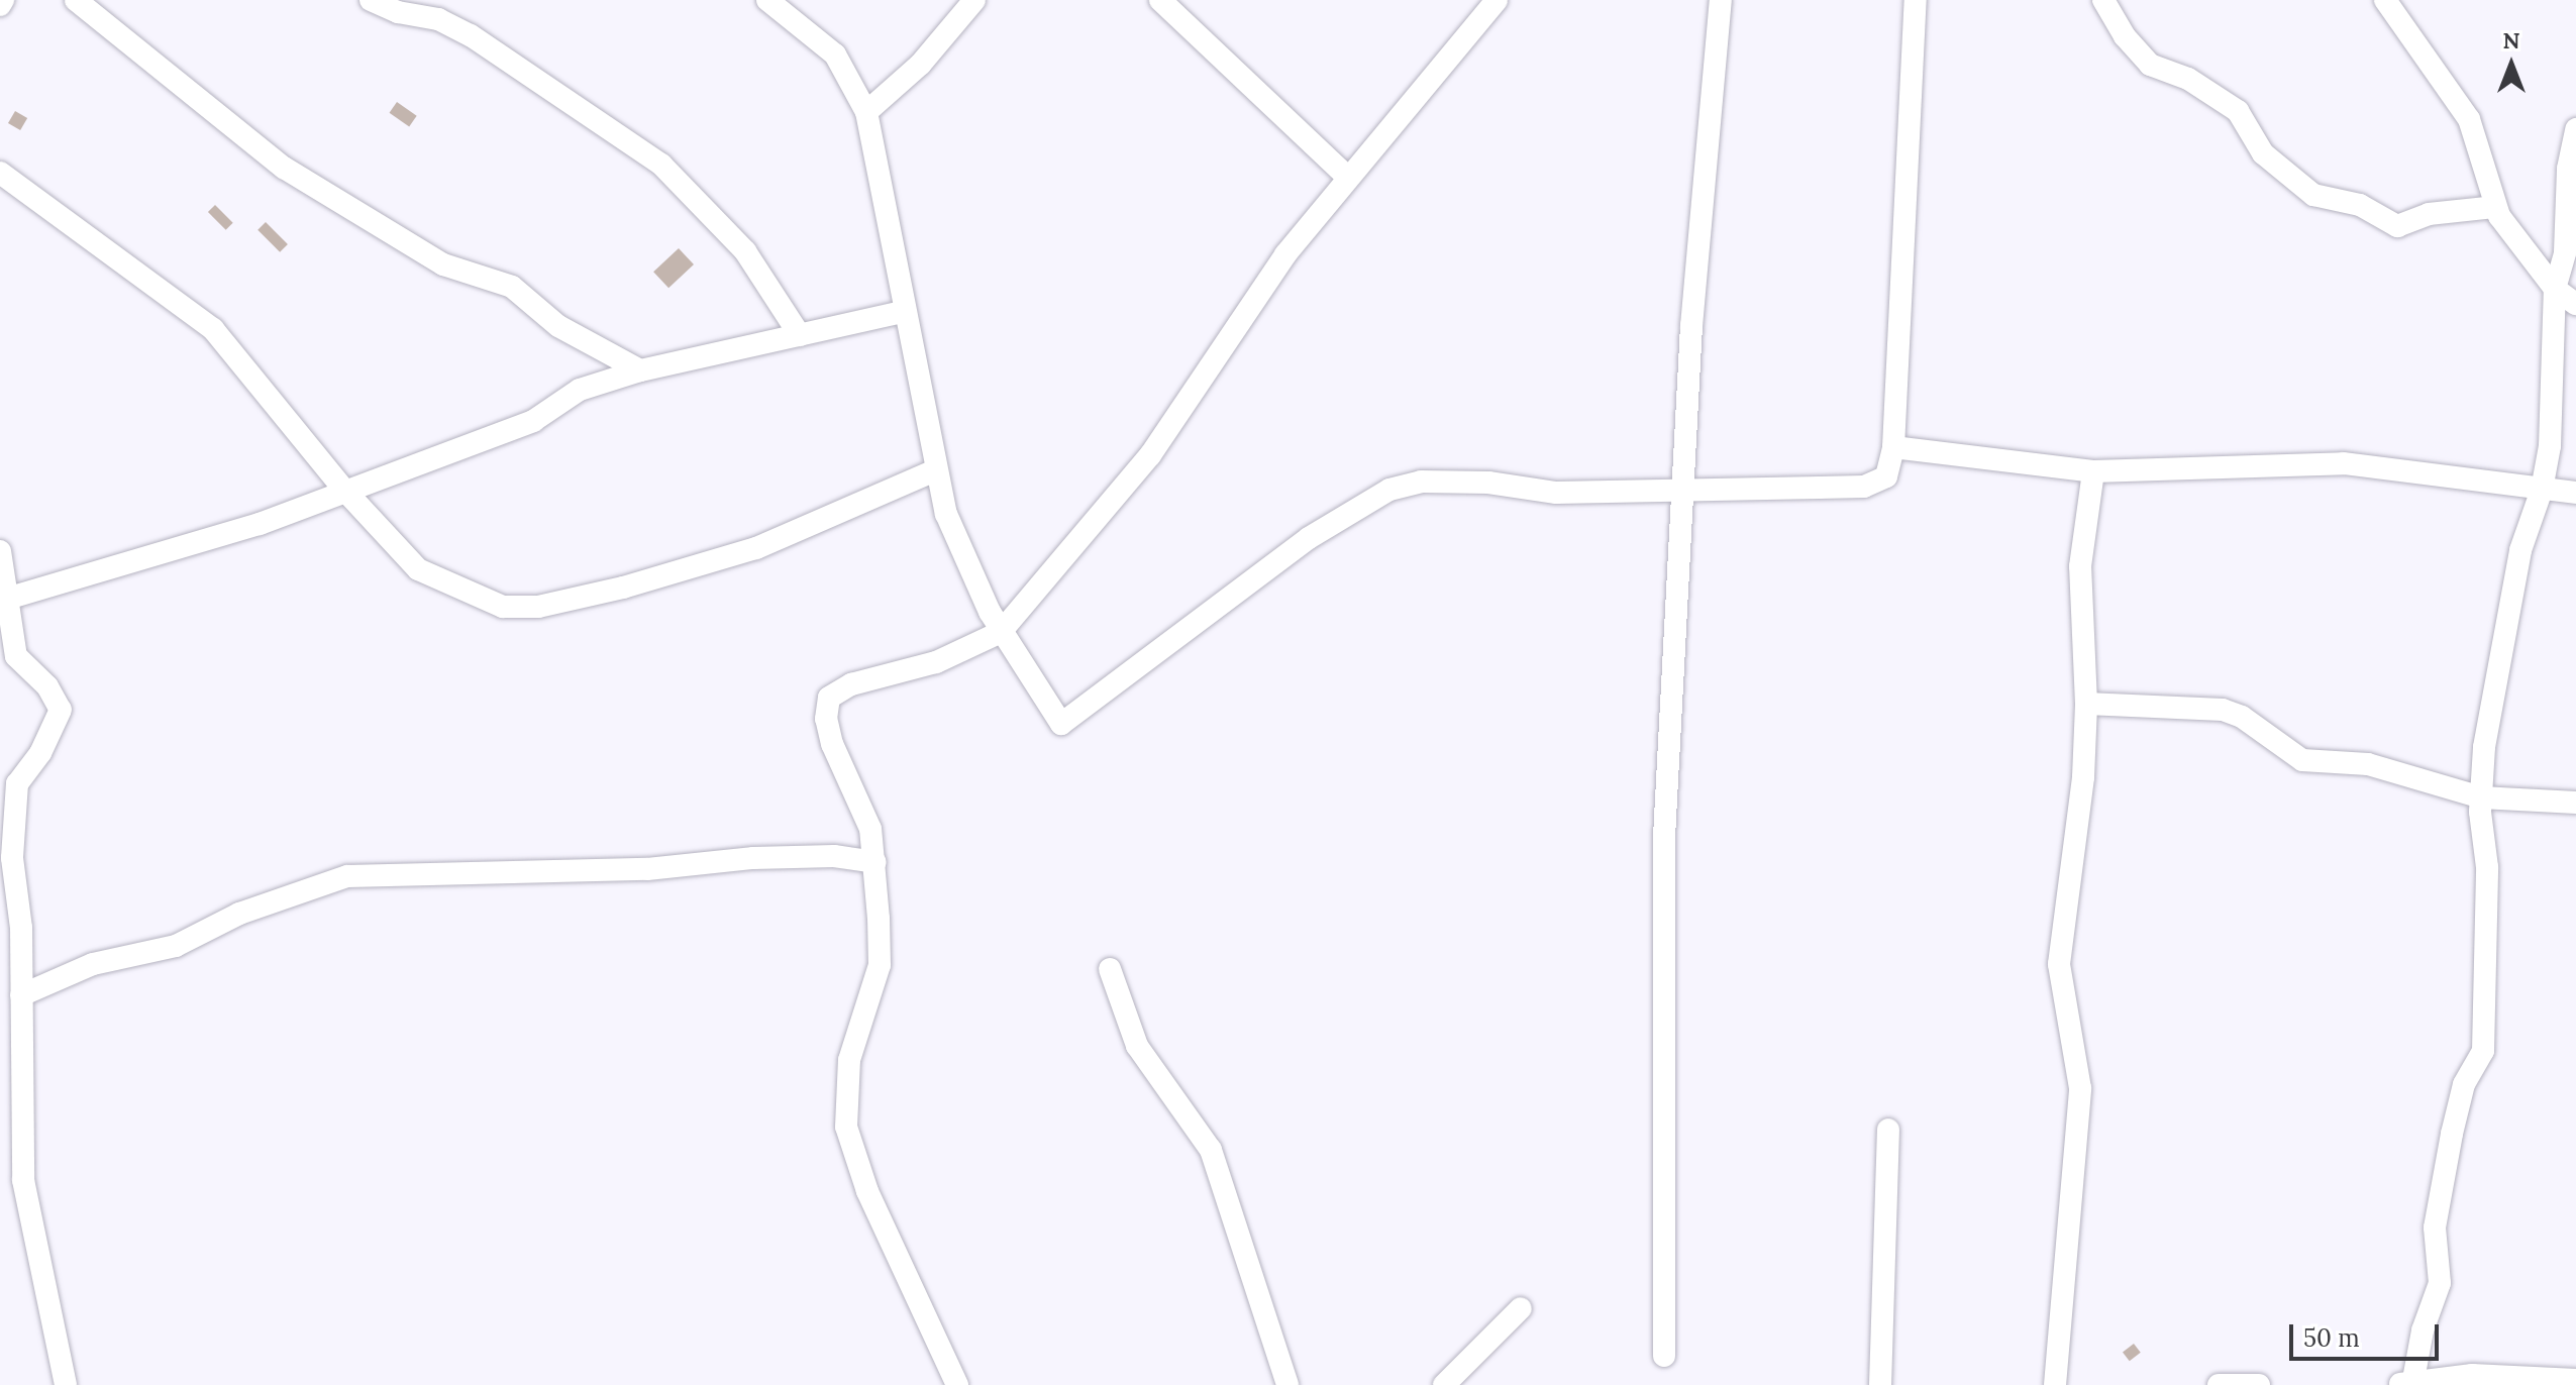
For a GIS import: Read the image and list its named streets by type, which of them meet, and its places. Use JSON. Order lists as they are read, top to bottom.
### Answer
{
  "scale_bar": "50 m",
  "north": "top"
}
